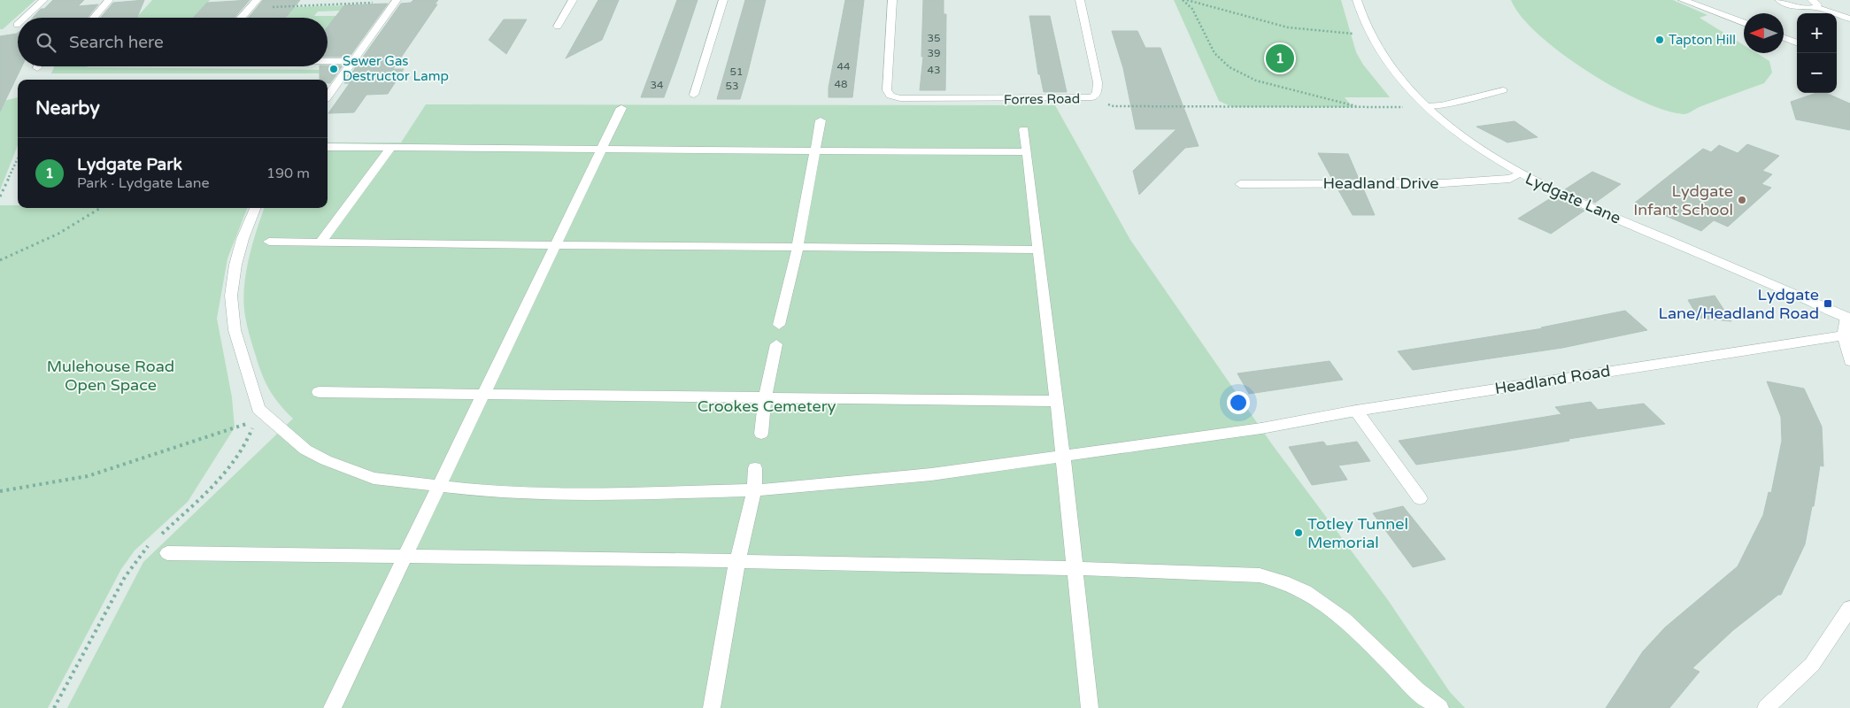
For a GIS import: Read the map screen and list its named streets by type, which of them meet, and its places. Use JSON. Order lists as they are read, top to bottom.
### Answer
{
  "streets": {
    "street": [
      "Forres Road",
      "Headland Drive",
      "Lydgate Lane",
      "Headland Road"
    ]
  },
  "crossings": [
    ["Headland Drive", "Lydgate Lane"]
  ],
  "parks": ["Mulehouse Road Open Space", "Crookes Cemetery"],
  "places": {
    "other": [
      "Tapton Hill",
      "Sewer Gas Destructor Lamp",
      "Lydgate Infant School",
      "Totley Tunnel Memorial"
    ],
    "transit": ["Lydgate Lane/Headland Road"]
  },
  "house_numbers": [
    "35",
    "39",
    "44",
    "43",
    "51",
    "48",
    "34",
    "53"
  ],
  "north": "left",
  "page": {
    "map_buttons": ["+", "−"],
    "search": "Search here",
    "pins": "1",
    "heading": "Nearby",
    "list": [
      {
        "mark": "1",
        "name": "Lydgate Park",
        "note": "Park · Lydgate Lane",
        "value": "190 m"
      }
    ]
  }
}
